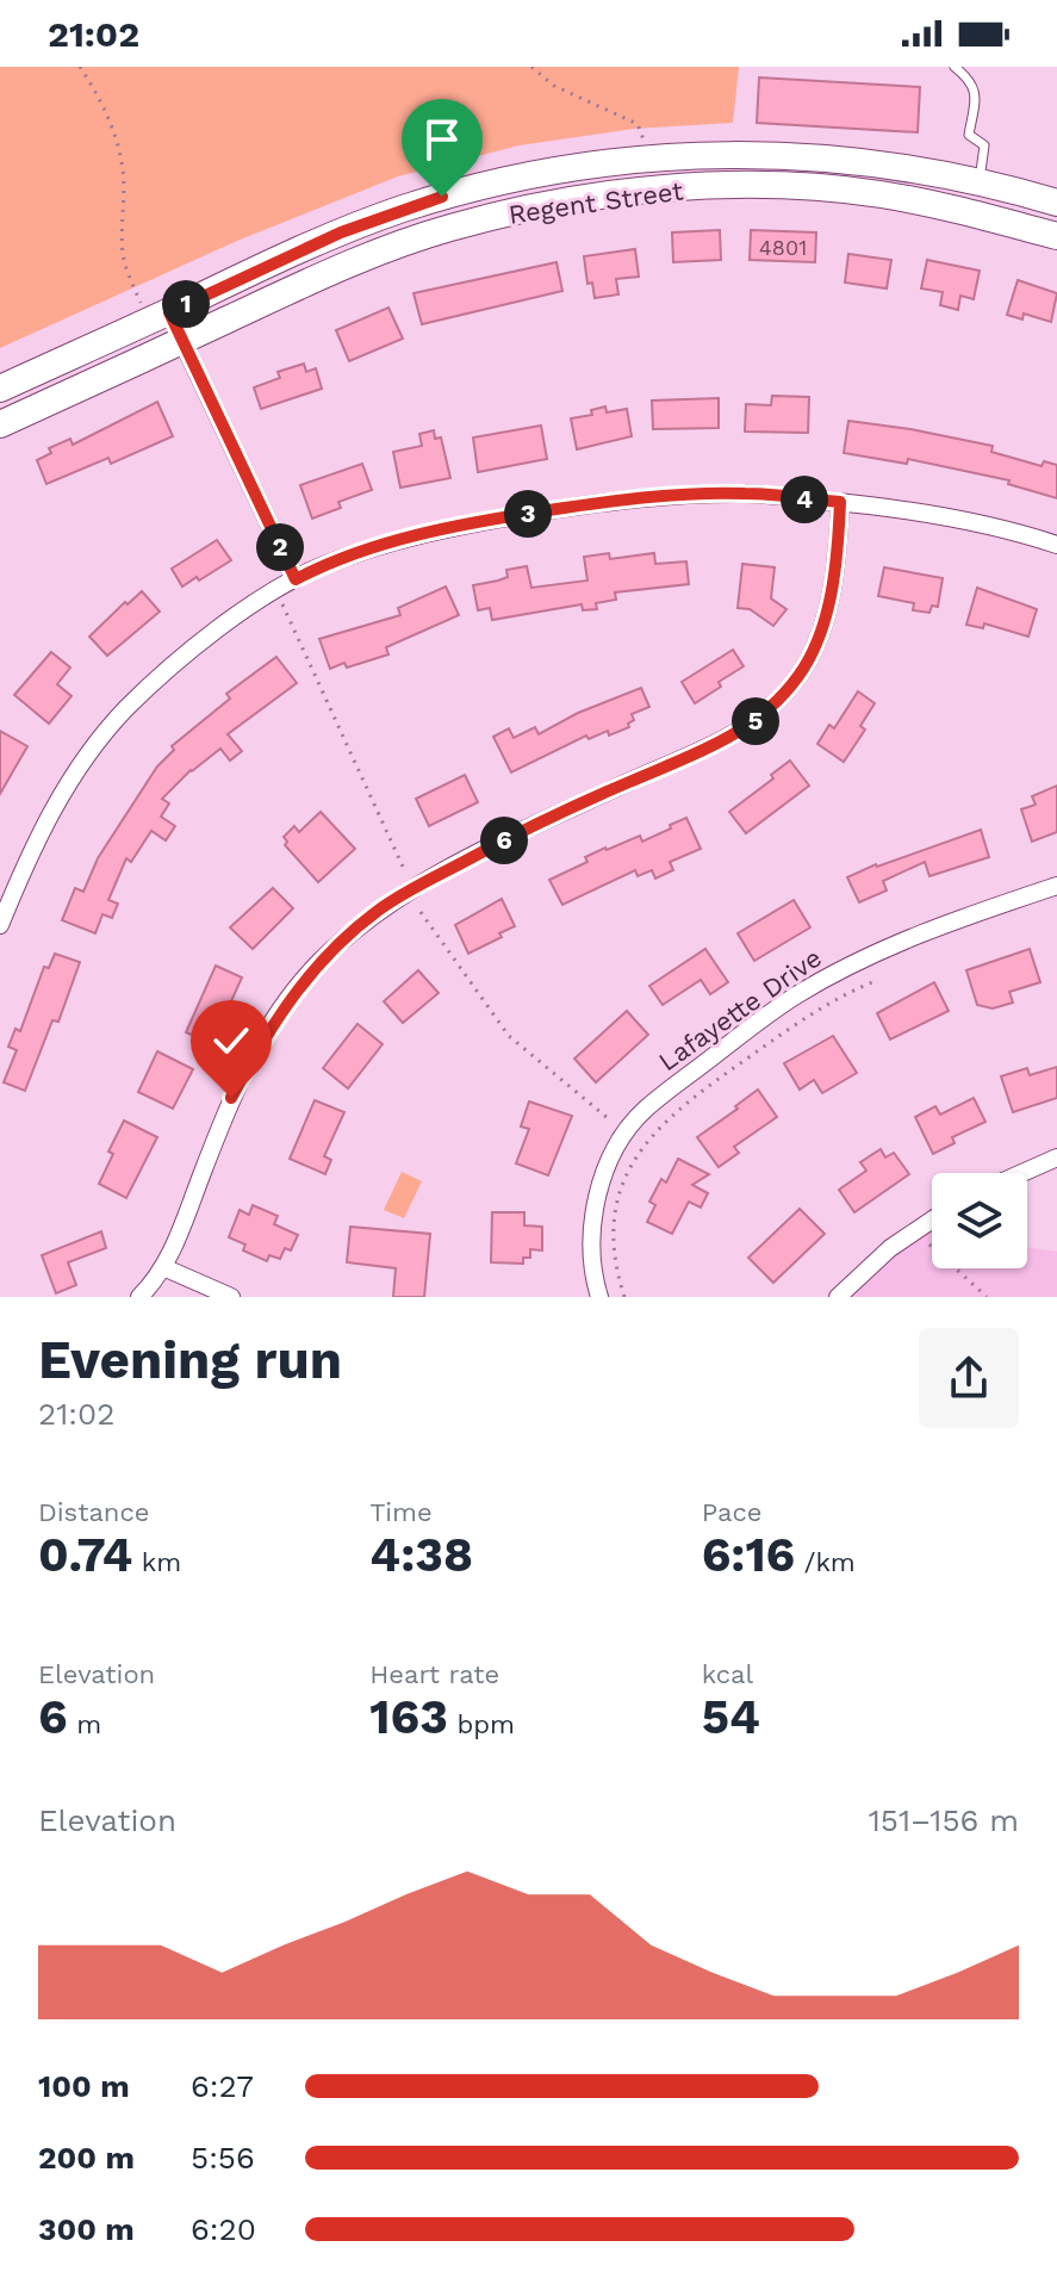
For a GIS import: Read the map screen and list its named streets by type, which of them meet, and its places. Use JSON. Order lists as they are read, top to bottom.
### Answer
{
  "streets": {
    "street": ["Regent Street", "Lafayette Drive"]
  },
  "house_numbers": ["4801"],
  "page": {
    "status": "21:02",
    "pins": [
      "1",
      "4",
      "3",
      "2",
      "5",
      "6"
    ],
    "heading": ["Evening run", "21:02"],
    "stats": [
      ["Distance", "0.74 km"],
      ["Time", "4:38"],
      ["Pace", "6:16 /km"],
      ["Elevation", "6 m"],
      ["Heart rate", "163 bpm"],
      ["kcal", "54"]
    ],
    "chart": ["Elevation", "151–156 m"],
    "list": [
      {
        "name": "100 m",
        "note": "6:27"
      },
      {
        "name": "200 m",
        "note": "5:56"
      },
      {
        "name": "300 m",
        "note": "6:20"
      }
    ]
  }
}
